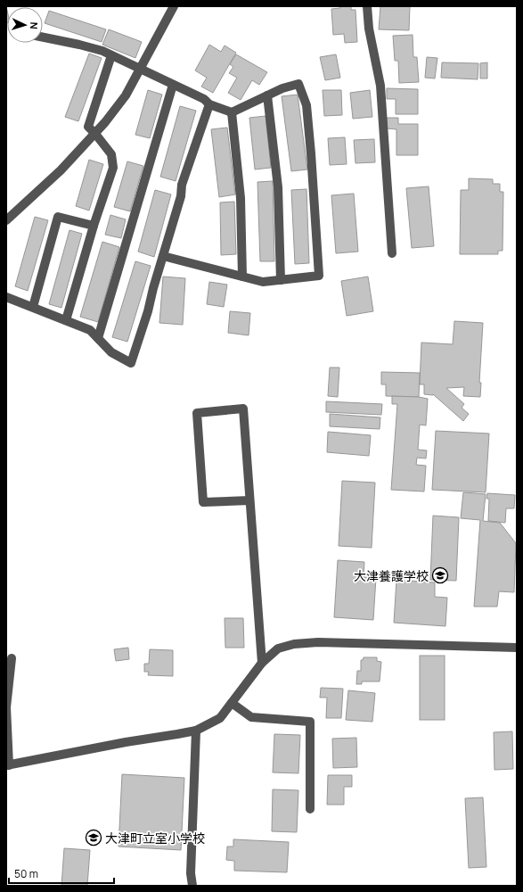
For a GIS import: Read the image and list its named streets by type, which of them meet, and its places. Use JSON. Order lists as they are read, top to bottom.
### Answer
{
  "places": {
    "school or university": ["大津養護学校", "大津町立室小学校"]
  },
  "scale_bar": "50 m",
  "north": "right"
}
